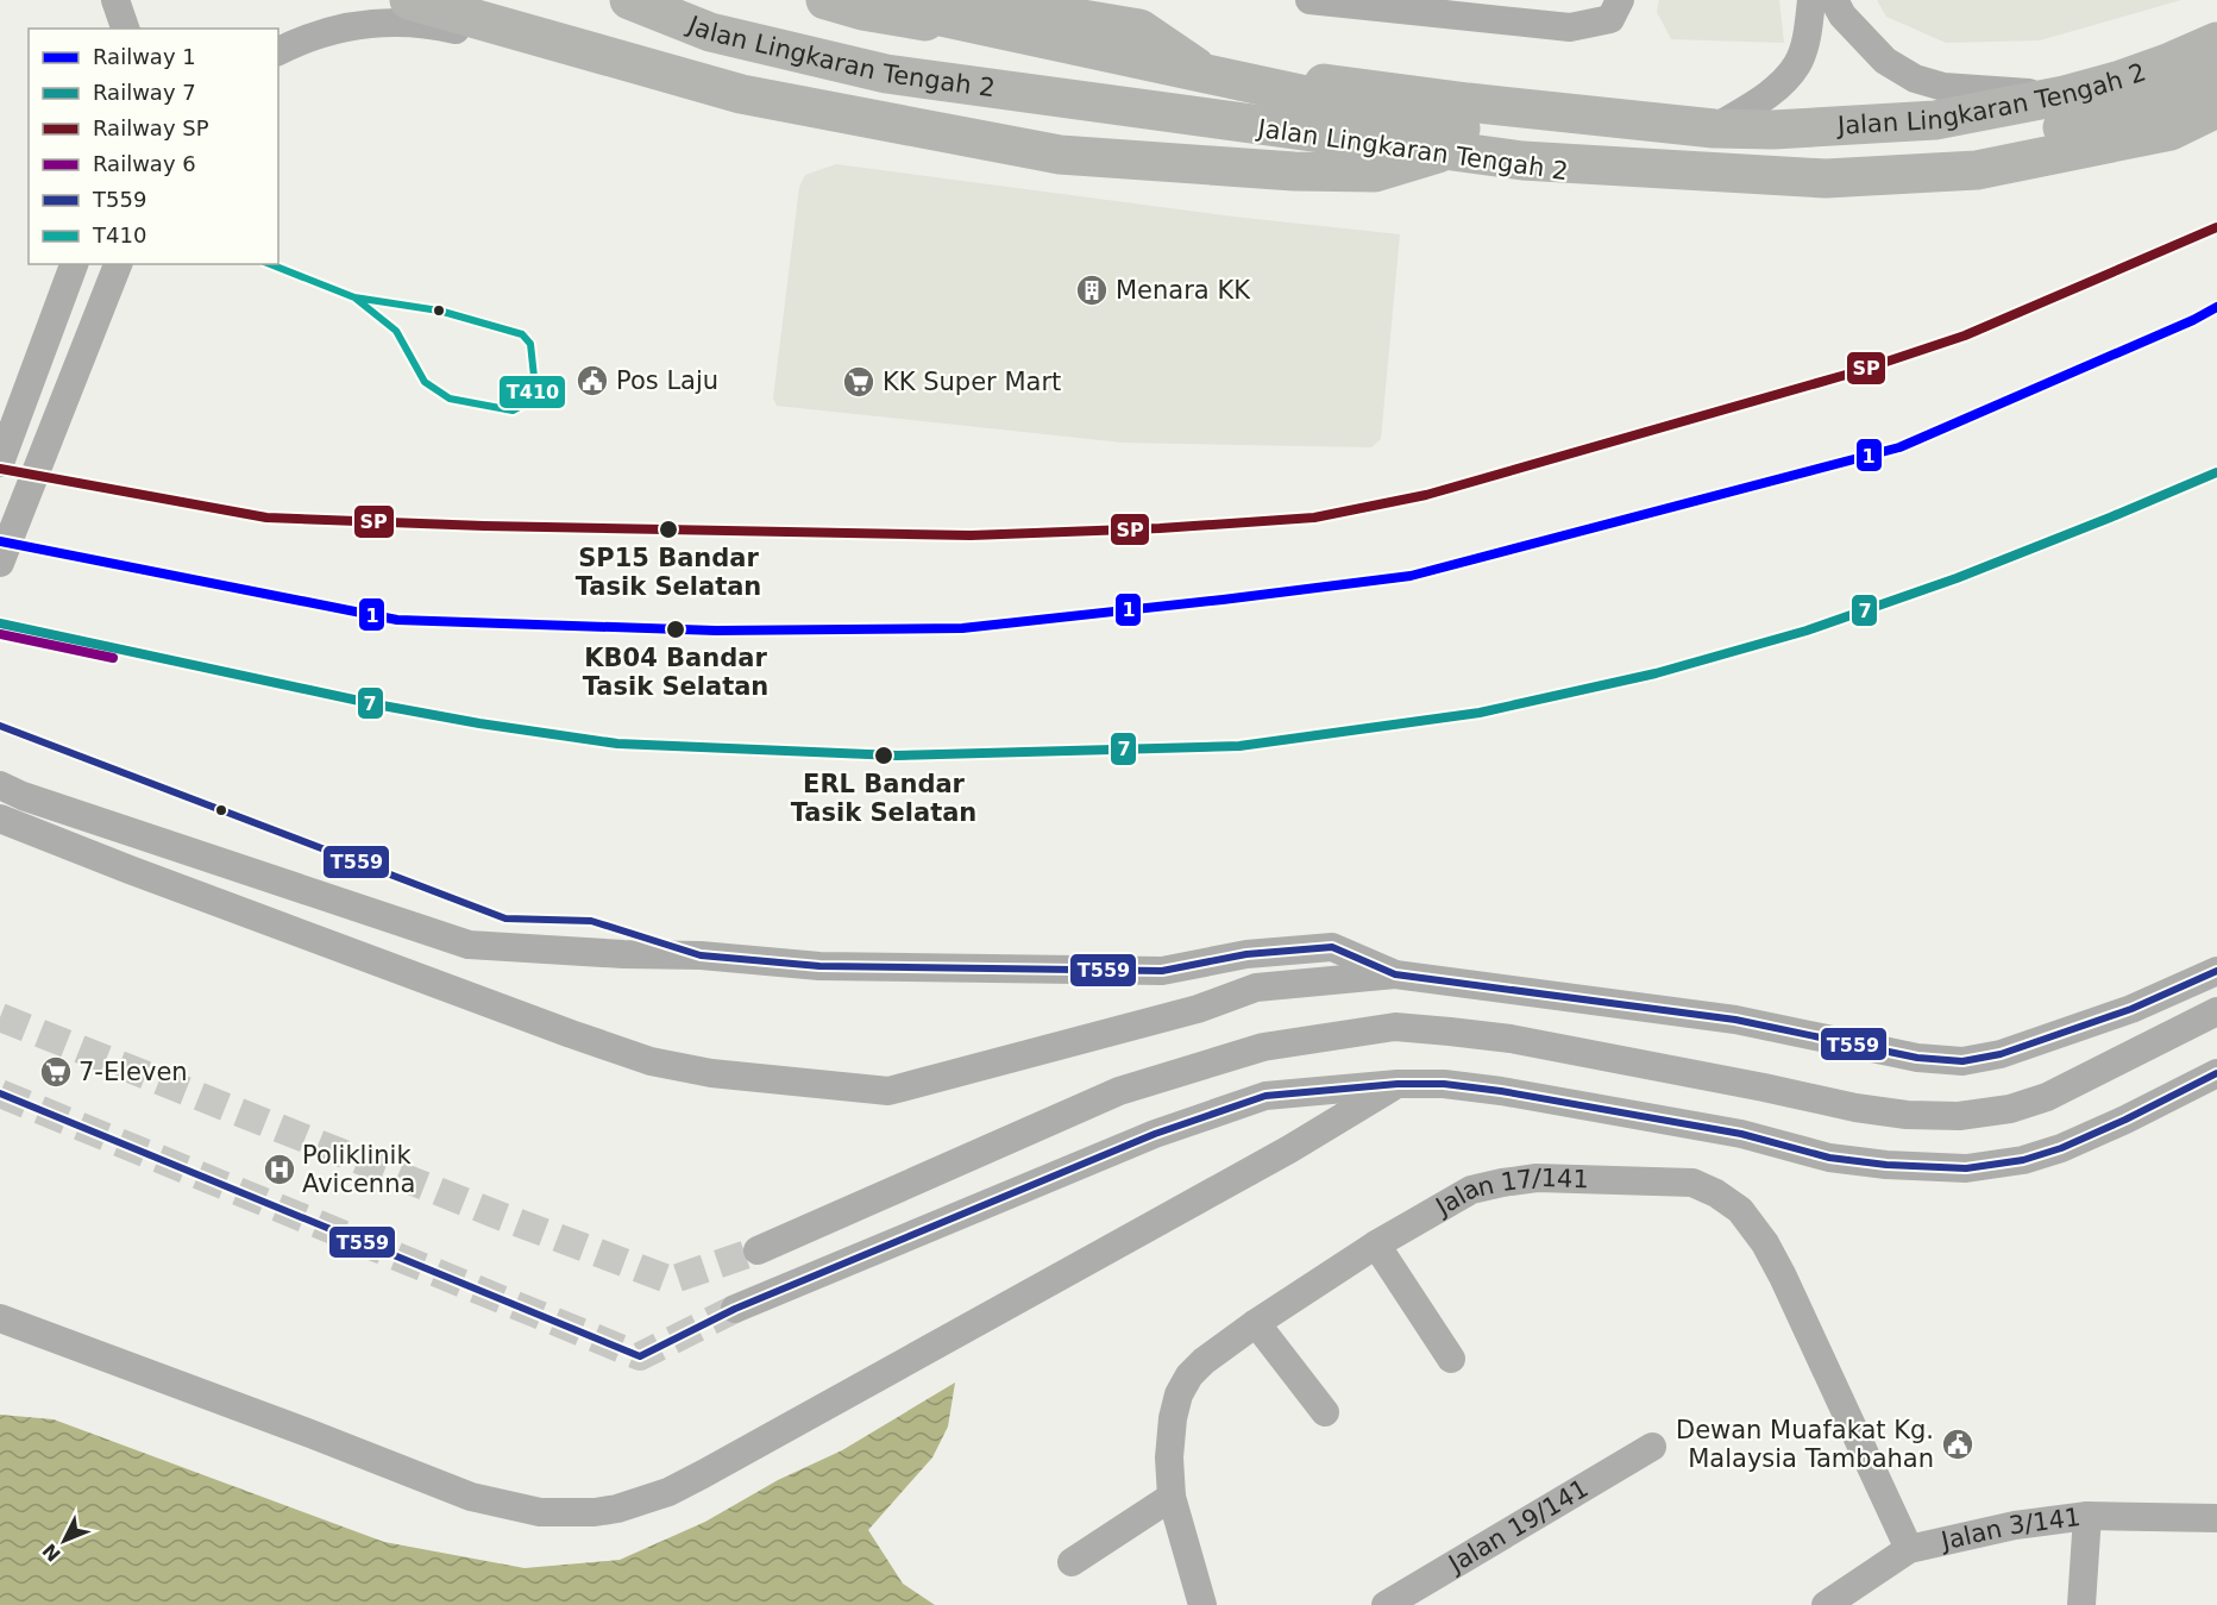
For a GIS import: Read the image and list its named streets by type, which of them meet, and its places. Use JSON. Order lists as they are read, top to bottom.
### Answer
{
  "streets": {
    "highway": ["Jalan Lingkaran Tengah 2"],
    "street": ["Jalan 17/141", "Jalan 19/141", "Jalan 3/141"]
  },
  "crossings": [
    ["Jalan 17/141", "Jalan 3/141"]
  ],
  "places": {
    "building": ["Menara KK"],
    "public building": ["Pos Laju", "Dewan Muafakat Kg. Malaysia Tambahan"],
    "supermarket": ["KK Super Mart", "7-Eleven"],
    "other": ["SP15 Bandar Tasik Selatan", "KB04 Bandar Tasik Selatan", "ERL Bandar Tasik Selatan"],
    "hospital": ["Poliklinik Avicenna"]
  },
  "lines": [
    "rail line SP",
    "transit line T410",
    "rail line 1",
    "rail line 7",
    "rail line 6",
    "transit line T559"
  ],
  "legend": [
    "Railway 1",
    "Railway 7",
    "Railway SP",
    "Railway 6",
    "T559",
    "T410"
  ],
  "north": "bottom left"
}
